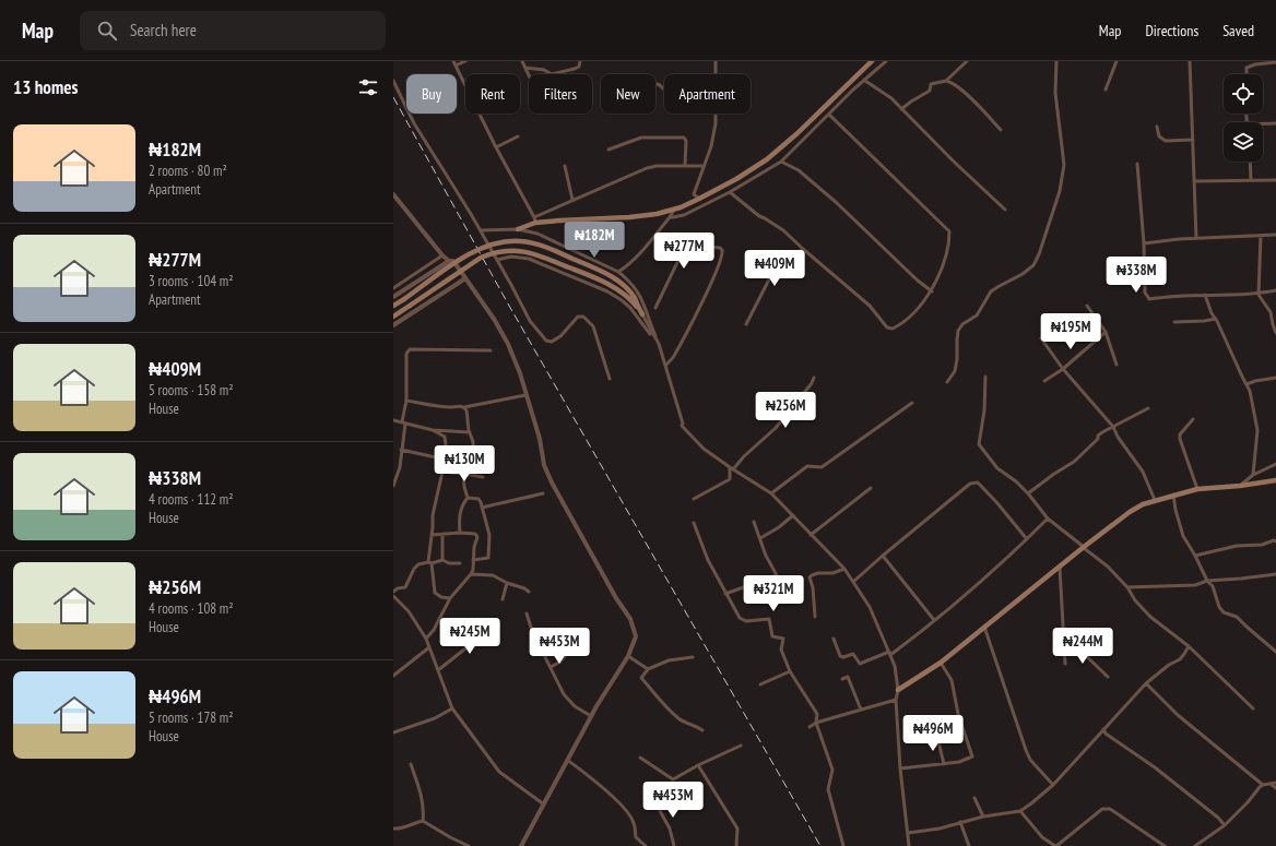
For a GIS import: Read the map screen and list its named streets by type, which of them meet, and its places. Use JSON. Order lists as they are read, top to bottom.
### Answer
{
  "page": {
    "header": "Map",
    "search": "Search here",
    "nav": ["Map", "Directions", "Saved"],
    "heading": "13 homes",
    "chip": [
      "Buy",
      "Rent",
      "Filters",
      "New",
      "Apartment"
    ],
    "list": [
      {
        "name": "₦182M",
        "note": "2 rooms · 80 m² · Apartment"
      },
      {
        "name": "₦277M",
        "note": "3 rooms · 104 m² · Apartment"
      },
      {
        "name": "₦409M",
        "note": "5 rooms · 158 m² · House"
      },
      {
        "name": "₦338M",
        "note": "4 rooms · 112 m² · House"
      },
      {
        "name": "₦256M",
        "note": "4 rooms · 108 m² · House"
      },
      {
        "name": "₦496M",
        "note": "5 rooms · 178 m² · House"
      }
    ],
    "price": [
      "₦182M",
      "₦277M",
      "₦409M",
      "₦338M",
      "₦195M",
      "₦256M",
      "₦130M",
      "₦321M",
      "₦245M",
      "₦453M",
      "₦244M",
      "₦496M",
      "₦453M"
    ]
  }
}
